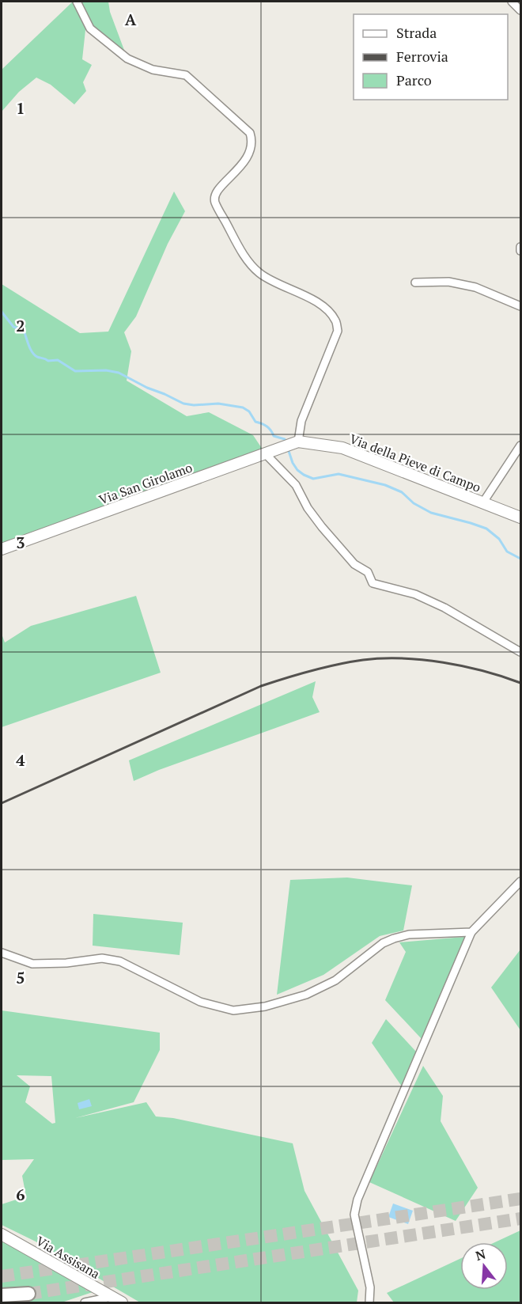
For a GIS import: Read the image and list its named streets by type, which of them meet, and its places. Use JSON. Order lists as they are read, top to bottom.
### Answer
{
  "streets": {
    "street": ["Via della Pieve di Campo", "Via San Girolamo", "Via Assisana"]
  },
  "crossings": [
    ["Via della Pieve di Campo", "Via San Girolamo"]
  ],
  "legend": ["Strada", "Ferrovia", "Parco"],
  "north": "top",
  "grid": {
    "columns": ["A"],
    "rows": [
      "1",
      "2",
      "3",
      "4",
      "5",
      "6"
    ]
  }
}
